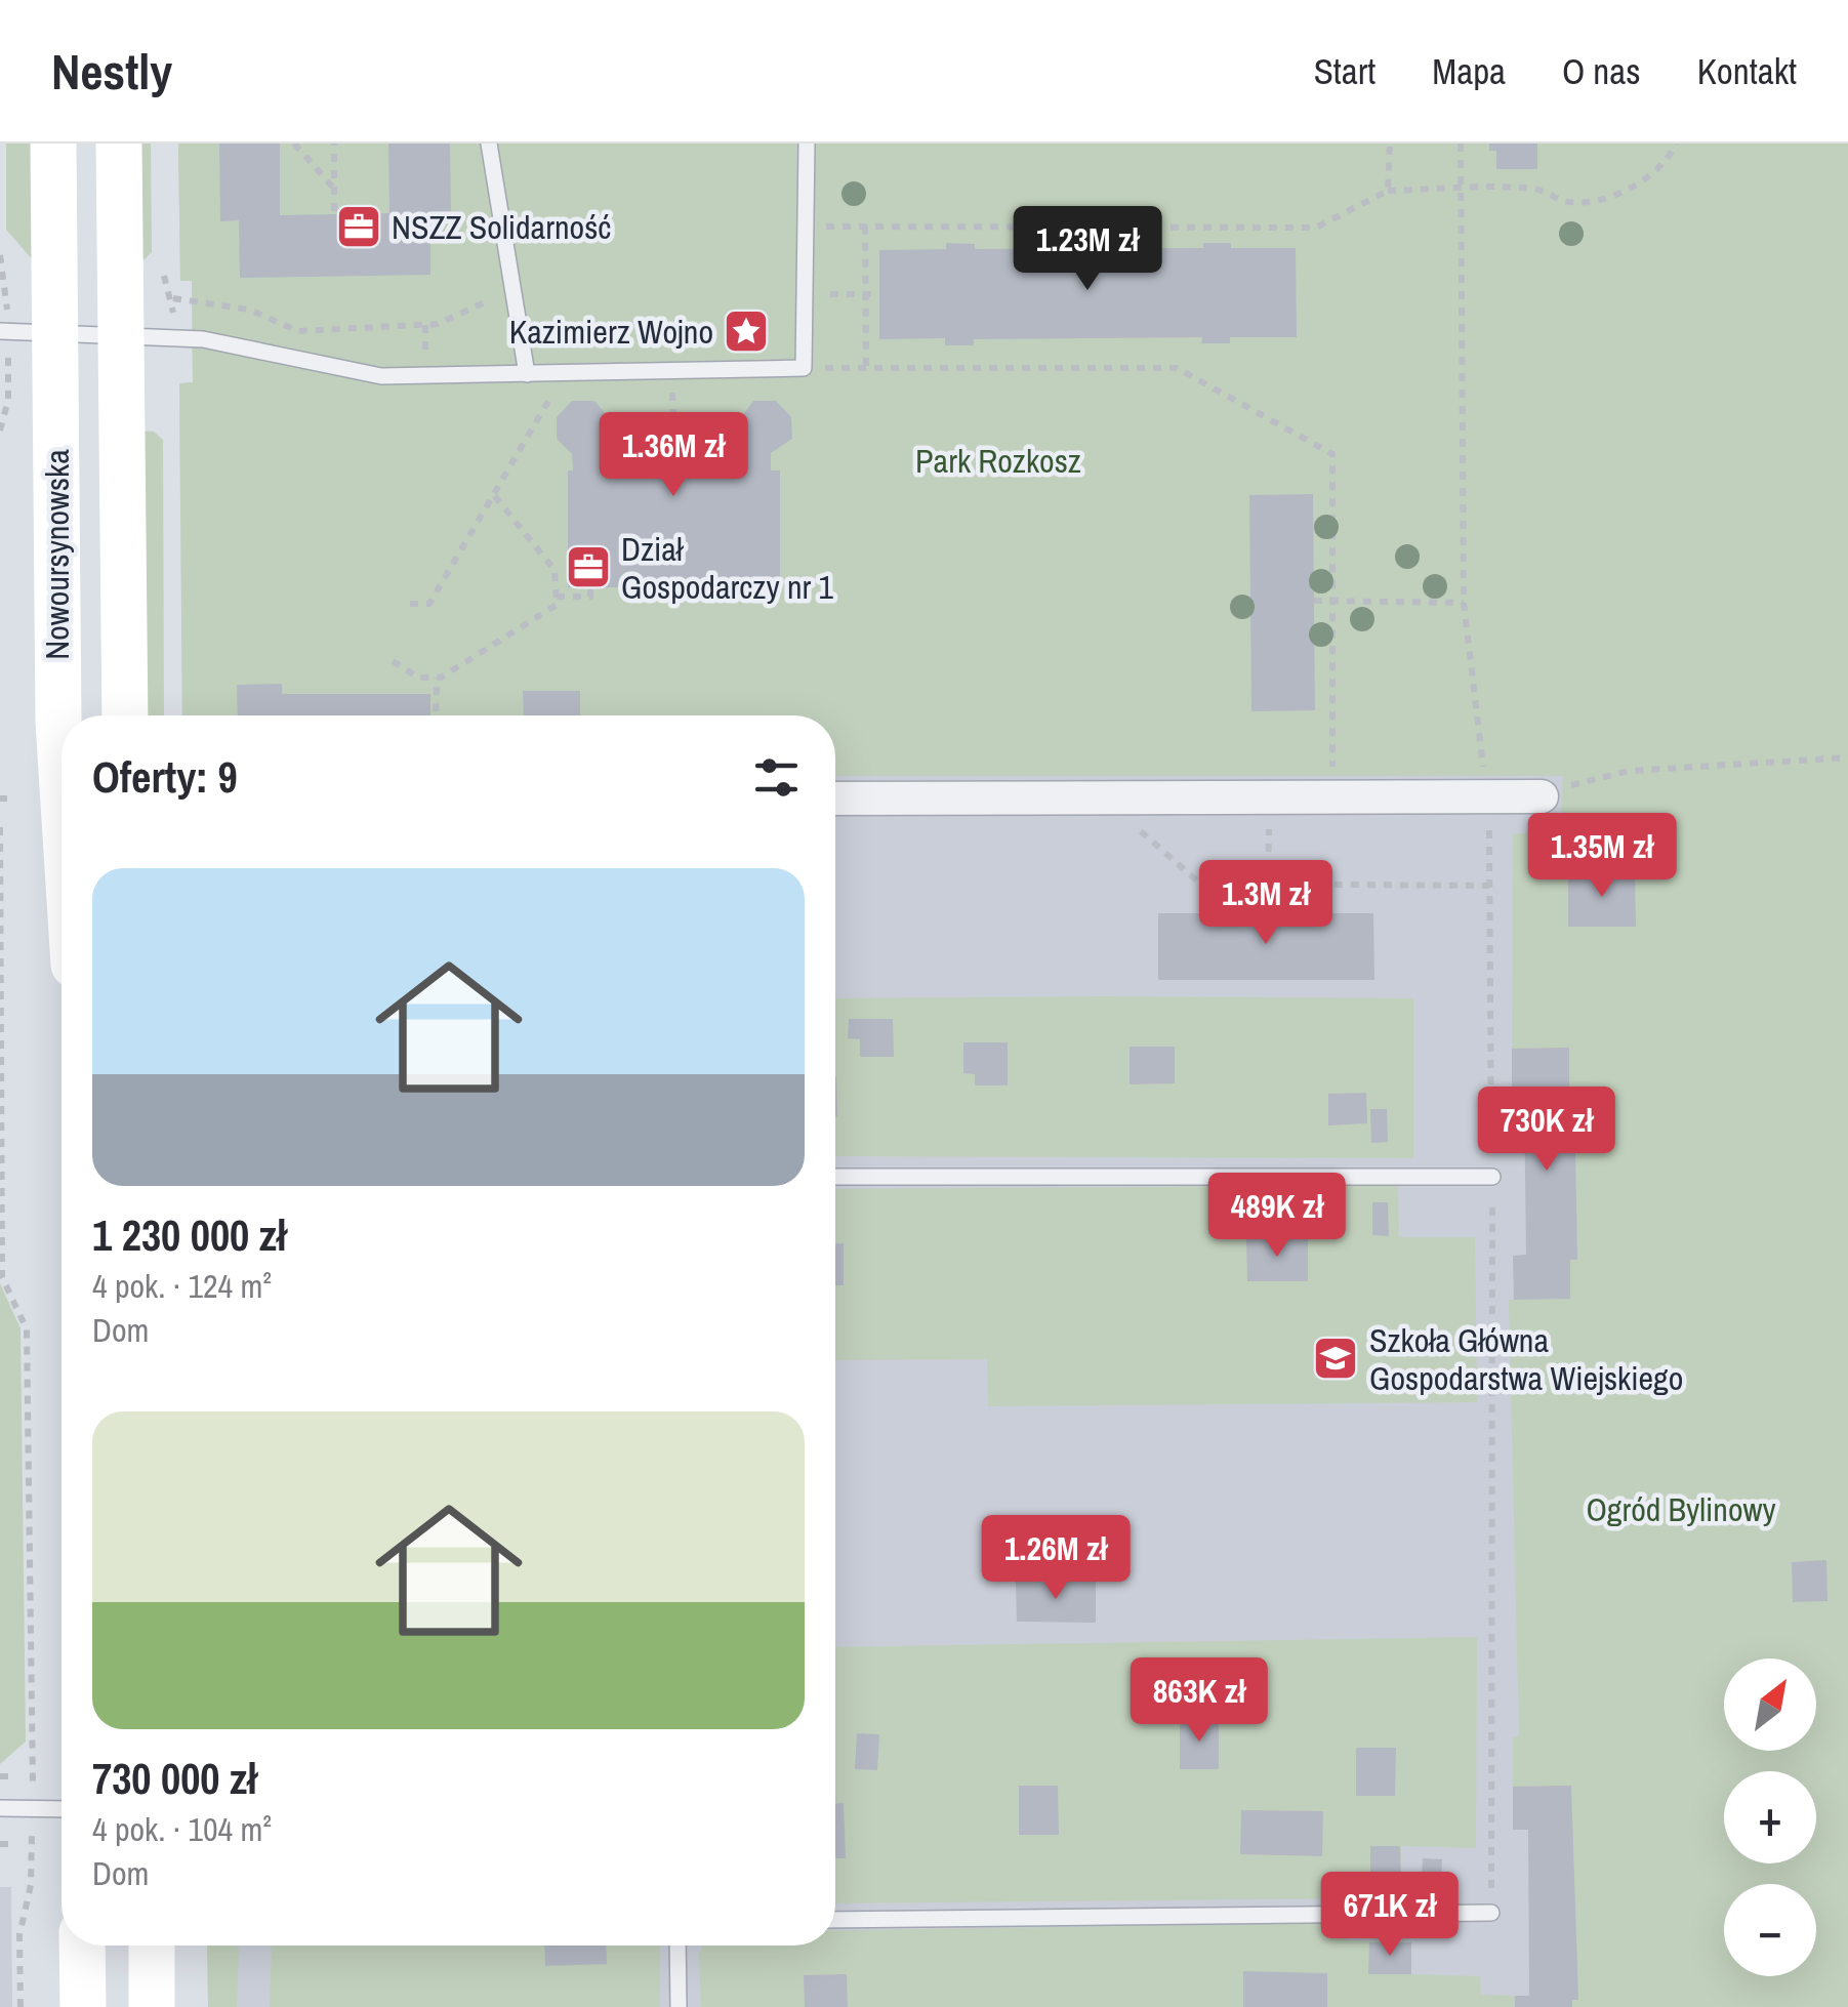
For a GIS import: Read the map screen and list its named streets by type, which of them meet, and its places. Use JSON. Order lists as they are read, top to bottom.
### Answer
{
  "streets": {
    "street": ["Nowoursynowska"]
  },
  "parks": ["Park Rozkosz", "Ogród Bylinowy"],
  "places": {
    "office": ["NSZZ Solidarność", "Dział Gospodarczy nr 1"],
    "place": ["Kazimierz Wojno"],
    "school or university": ["Szkoła Główna Gospodarstwa Wiejskiego"]
  },
  "north": "top right",
  "page": {
    "header": "Nestly",
    "nav": [
      "Start",
      "Mapa",
      "O nas",
      "Kontakt"
    ],
    "price": [
      "1.23M zł",
      "1.36M zł",
      "1.35M zł",
      "1.3M zł",
      "730K zł",
      "489K zł",
      "1.26M zł",
      "863K zł",
      "671K zł"
    ],
    "heading": "Oferty: 9",
    "list": [
      {
        "name": "1 230 000 zł",
        "note": "4 pok. · 124 m² · Dom"
      },
      {
        "name": "730 000 zł",
        "note": "4 pok. · 104 m² · Dom"
      }
    ],
    "map_buttons": ["+", "−"]
  }
}
